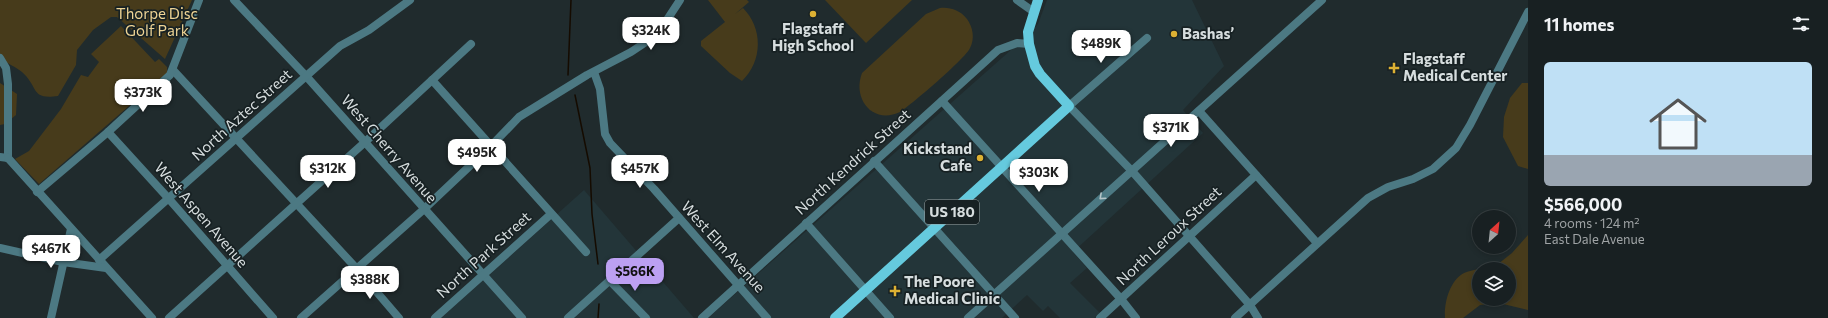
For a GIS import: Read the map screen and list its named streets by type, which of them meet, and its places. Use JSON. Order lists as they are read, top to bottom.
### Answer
{
  "streets": {
    "main road": ["US 180"],
    "street": [
      "North Aztec Street",
      "West Cherry Avenue",
      "North Kendrick Street",
      "West Aspen Avenue",
      "North Leroux Street",
      "West Elm Avenue",
      "North Park Street"
    ]
  },
  "crossings": [
    ["North Aztec Street", "West Cherry Avenue"],
    ["North Aztec Street", "West Aspen Avenue"],
    ["West Cherry Avenue", "North Park Street"],
    ["North Kendrick Street", "West Elm Avenue"]
  ],
  "parks": ["Thorpe Disc Golf Park"],
  "places": {
    "other": ["Flagstaff High School", "Bashas’", "Kickstand Cafe"],
    "health": ["Flagstaff Medical Center", "The Poore Medical Clinic"]
  },
  "north": "top right",
  "page": {
    "heading": "11 homes",
    "price": [
      "$324K",
      "$489K",
      "$373K",
      "$371K",
      "$495K",
      "$312K",
      "$457K",
      "$303K",
      "$467K",
      "$566K",
      "$388K"
    ],
    "list": [
      {
        "name": "$566,000",
        "note": "4 rooms · 124 m² · East Dale Avenue"
      }
    ]
  }
}
